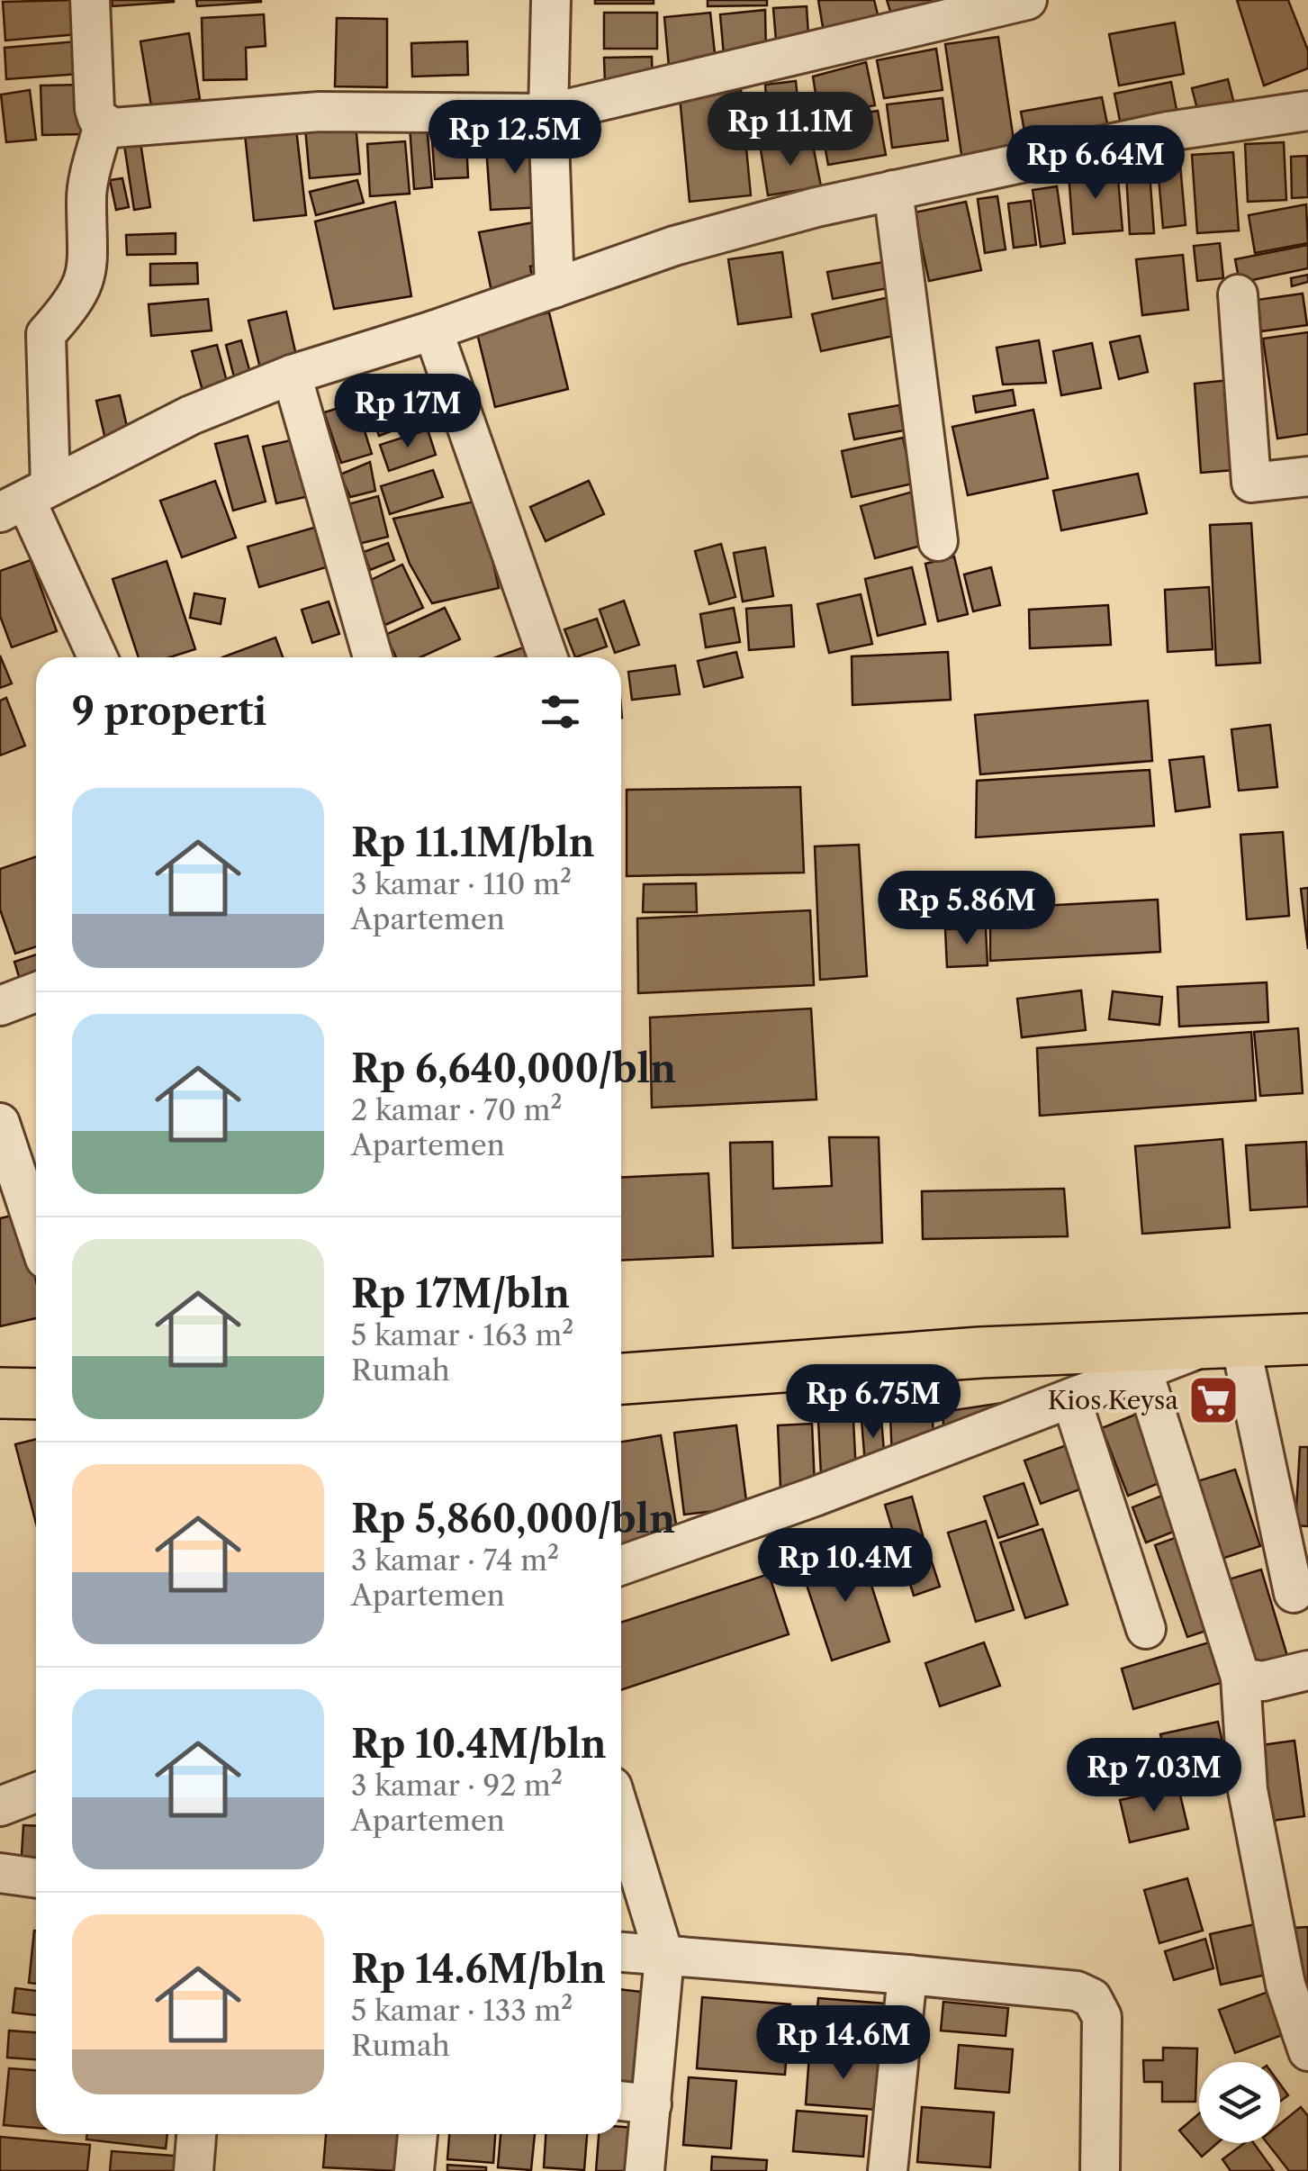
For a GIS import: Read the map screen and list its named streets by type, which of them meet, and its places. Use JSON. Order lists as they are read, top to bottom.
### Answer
{
  "places": {
    "supermarket": ["Kios Keysa"]
  },
  "page": {
    "price": [
      "Rp 11.1M",
      "Rp 12.5M",
      "Rp 6.64M",
      "Rp 17M",
      "Rp 5.86M",
      "Rp 6.75M",
      "Rp 10.4M",
      "Rp 7.03M",
      "Rp 14.6M"
    ],
    "heading": "9 properti",
    "list": [
      {
        "name": "Rp 11.1M/bln",
        "note": "3 kamar · 110 m² · Apartemen"
      },
      {
        "name": "Rp 6,640,000/bln",
        "note": "2 kamar · 70 m² · Apartemen"
      },
      {
        "name": "Rp 17M/bln",
        "note": "5 kamar · 163 m² · Rumah"
      },
      {
        "name": "Rp 5,860,000/bln",
        "note": "3 kamar · 74 m² · Apartemen"
      },
      {
        "name": "Rp 10.4M/bln",
        "note": "3 kamar · 92 m² · Apartemen"
      },
      {
        "name": "Rp 14.6M/bln",
        "note": "5 kamar · 133 m² · Rumah"
      }
    ]
  }
}
